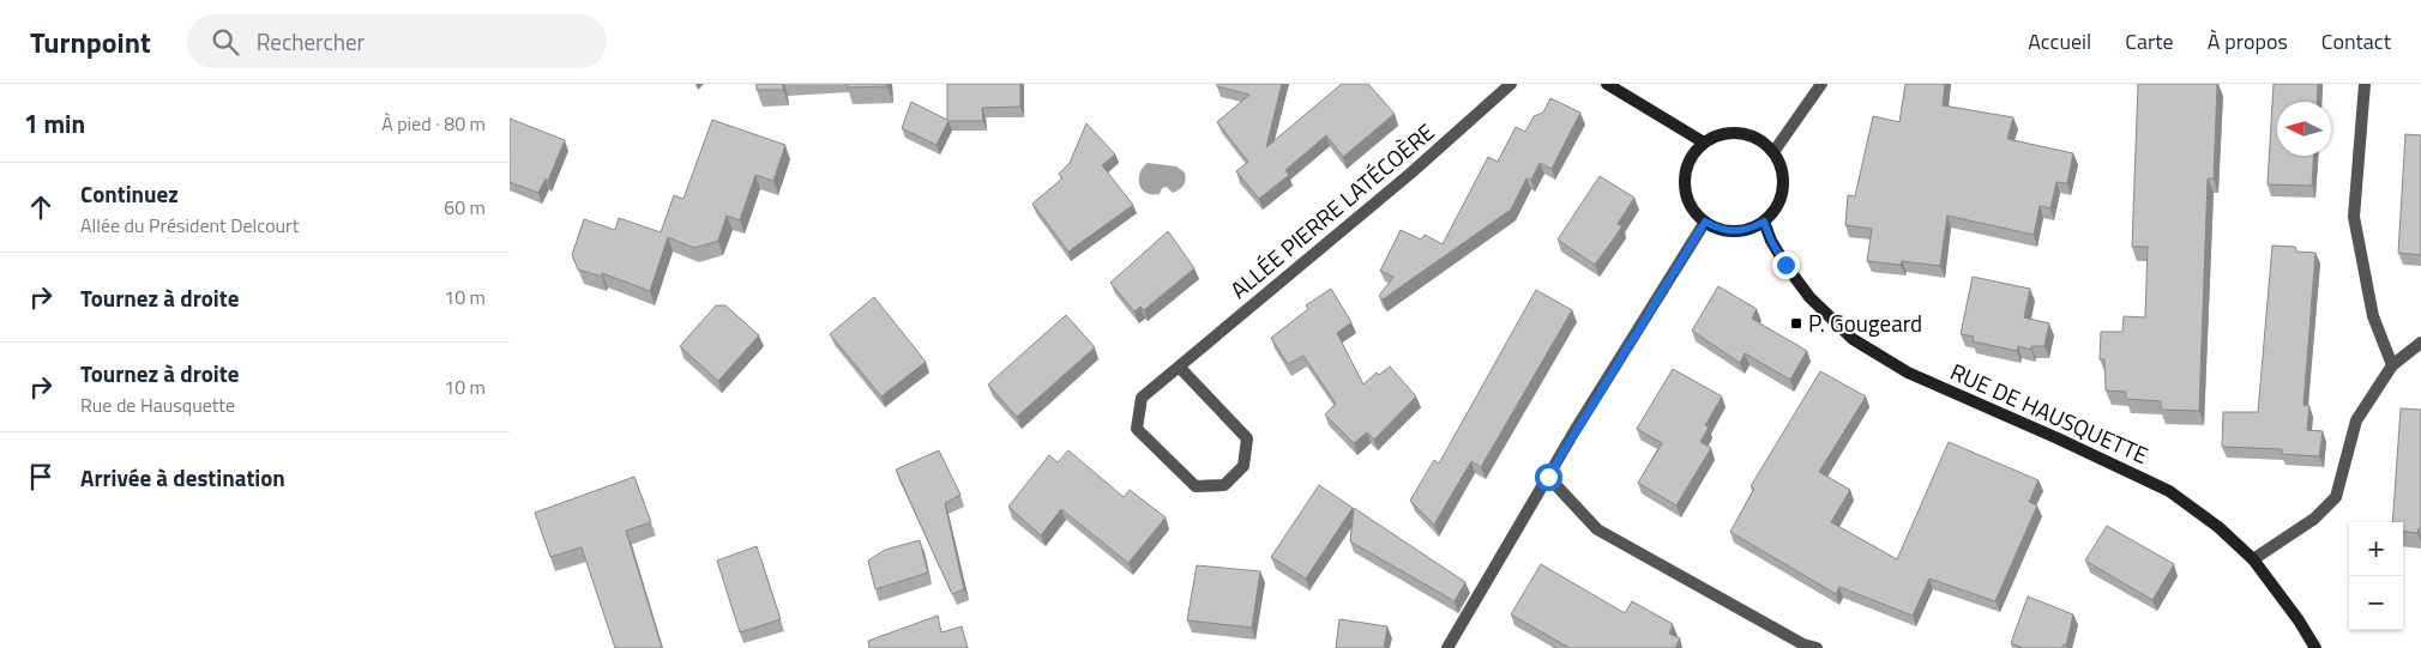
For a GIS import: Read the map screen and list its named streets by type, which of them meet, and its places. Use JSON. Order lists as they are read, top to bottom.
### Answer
{
  "streets": {
    "street": ["ALLÉE PIERRE LATÉCOÈRE", "RUE DE HAUSQUETTE"]
  },
  "places": {
    "transit": ["P. Gougeard"]
  },
  "north": "left",
  "page": {
    "header": "Turnpoint",
    "search": "Rechercher",
    "nav": [
      "Accueil",
      "Carte",
      "À propos",
      "Contact"
    ],
    "heading": ["1 min", "À pied · 80 m"],
    "list": [
      ["Continuez", "Allée du Président Delcourt", "60 m"],
      ["Tournez à droite", "10 m"],
      ["Tournez à droite", "Rue de Hausquette", "10 m"],
      "Arrivée à destination"
    ],
    "map_buttons": ["+", "−"]
  }
}
